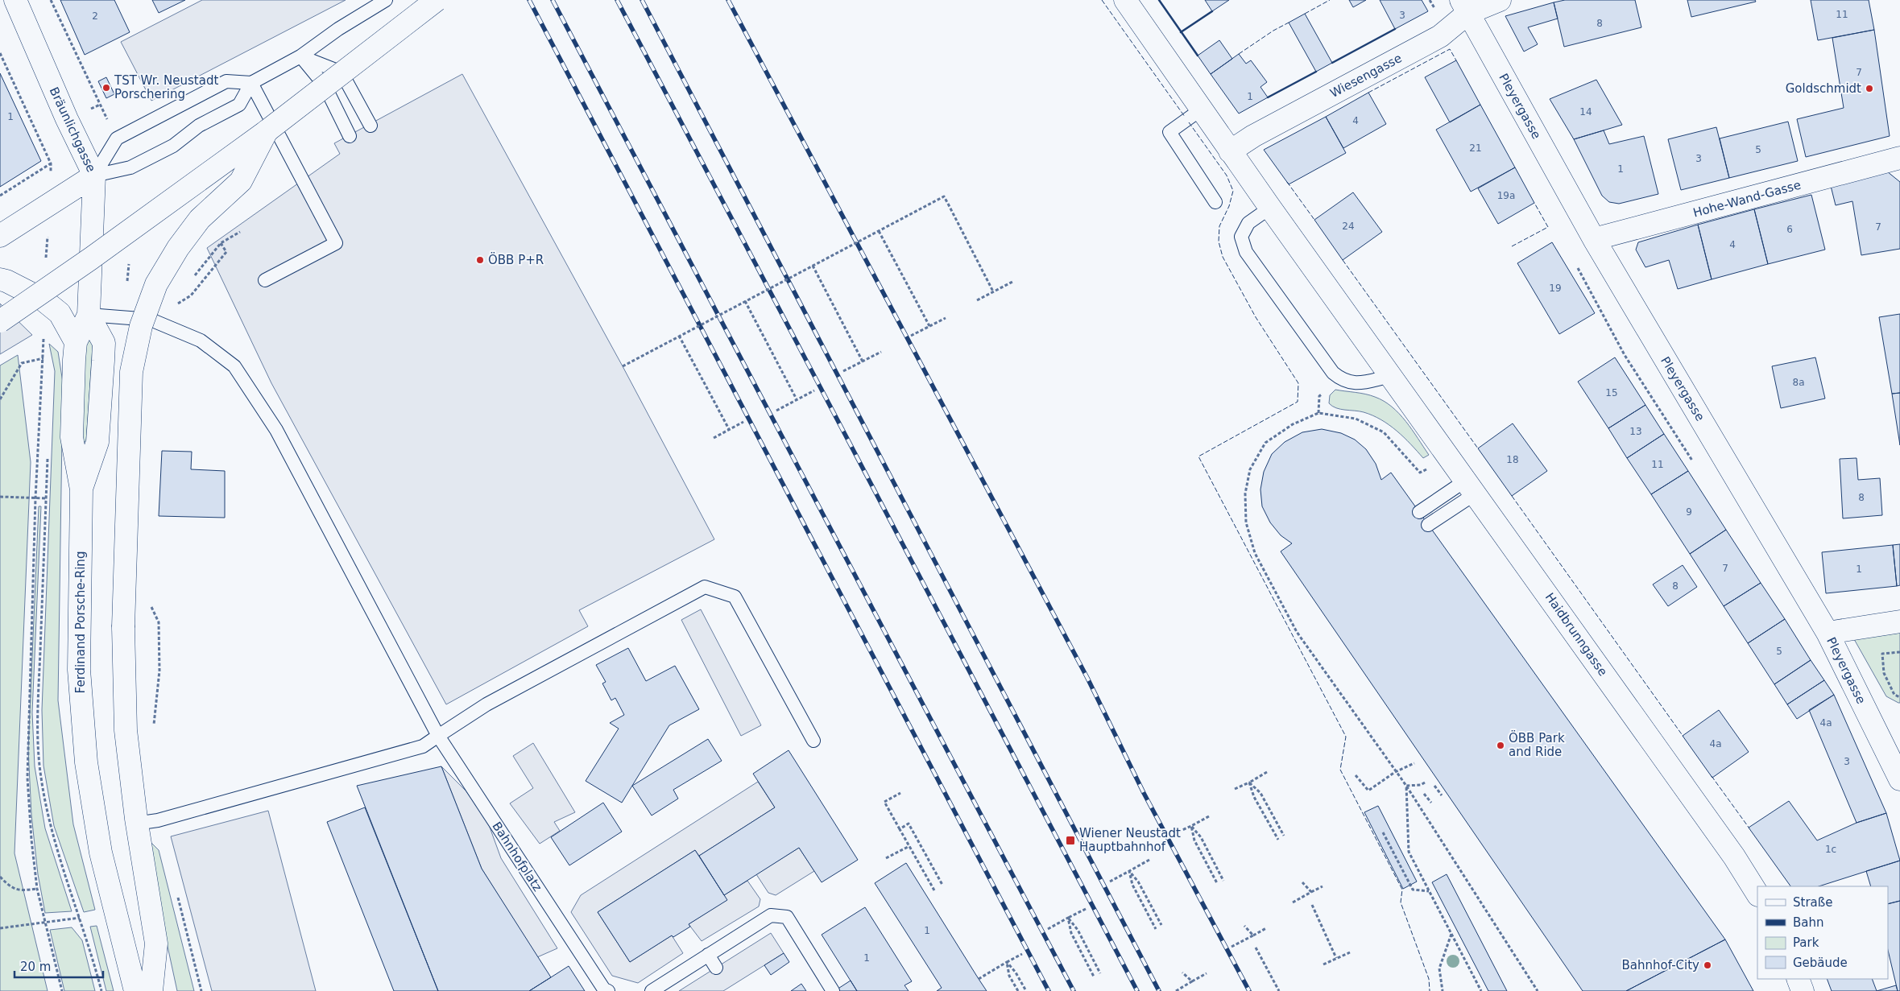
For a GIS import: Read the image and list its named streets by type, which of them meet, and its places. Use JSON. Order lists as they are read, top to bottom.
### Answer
{
  "streets": {
    "street": [
      "Wiesengasse",
      "Pleyergasse",
      "Bräunlichgasse",
      "Hohe-Wand-Gasse",
      "Ferdinand Porsche-Ring",
      "Haidbrunngasse"
    ],
    "lane": ["Bahnhofplatz"]
  },
  "crossings": [
    ["Wiesengasse", "Pleyergasse"],
    ["Wiesengasse", "Haidbrunngasse"],
    ["Pleyergasse", "Hohe-Wand-Gasse"],
    ["Bräunlichgasse", "Ferdinand Porsche-Ring"],
    ["Bräunlichgasse", "Bahnhofplatz"],
    ["Ferdinand Porsche-Ring", "Bahnhofplatz"]
  ],
  "places": {
    "other": [
      "TST Wr. Neustadt Porschering",
      "Goldschmidt",
      "ÖBB P+R",
      "ÖBB Park and Ride",
      "Bahnhof-City"
    ],
    "transit": ["Wiener Neustadt Hauptbahnhof"]
  },
  "house_numbers": [
    "11",
    "3",
    "2",
    "8",
    "7",
    "1",
    "14",
    "1",
    "4",
    "21",
    "5",
    "3",
    "1",
    "19a",
    "24",
    "7",
    "6",
    "4",
    "19",
    "8a",
    "15",
    "13",
    "18",
    "11",
    "8",
    "9",
    "7",
    "1",
    "8",
    "5",
    "4a",
    "4a",
    "3",
    "1c",
    "1",
    "1"
  ],
  "legend": [
    "Straße",
    "Bahn",
    "Park",
    "Gebäude"
  ],
  "scale_bar": "20 m"
}
